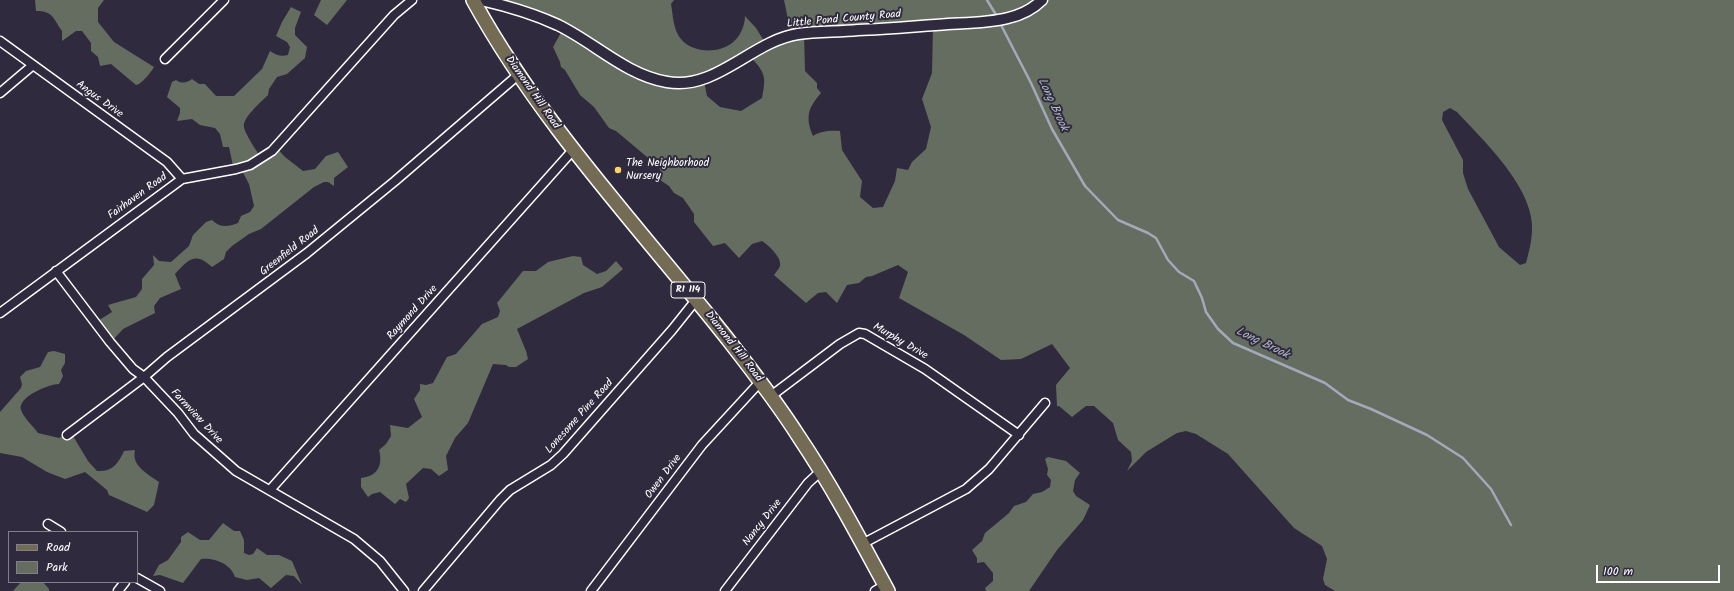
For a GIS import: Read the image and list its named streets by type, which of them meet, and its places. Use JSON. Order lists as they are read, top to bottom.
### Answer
{
  "streets": {
    "main road": ["Diamond Hill Road", "RI 114"],
    "street": [
      "Little Pond County Road",
      "Angus Drive",
      "Fairhaven Road",
      "Greenfield Road",
      "Raymond Drive",
      "Murphy Drive",
      "Farmview Drive",
      "Lonesome Pine Road",
      "Owen Drive",
      "Nancy Drive"
    ]
  },
  "crossings": [
    ["Diamond Hill Road", "Greenfield Road"],
    ["Diamond Hill Road", "Raymond Drive"],
    ["Diamond Hill Road", "Murphy Drive"],
    ["Diamond Hill Road", "Lonesome Pine Road"],
    ["Diamond Hill Road", "Owen Drive"],
    ["Diamond Hill Road", "Nancy Drive"],
    ["Angus Drive", "Fairhaven Road"],
    ["Fairhaven Road", "Farmview Drive"],
    ["Greenfield Road", "Farmview Drive"],
    ["Raymond Drive", "Farmview Drive"]
  ],
  "water": ["Long Brook"],
  "places": ["The Neighborhood Nursery"],
  "legend": ["Road", "Park"],
  "scale_bar": "100 m"
}
